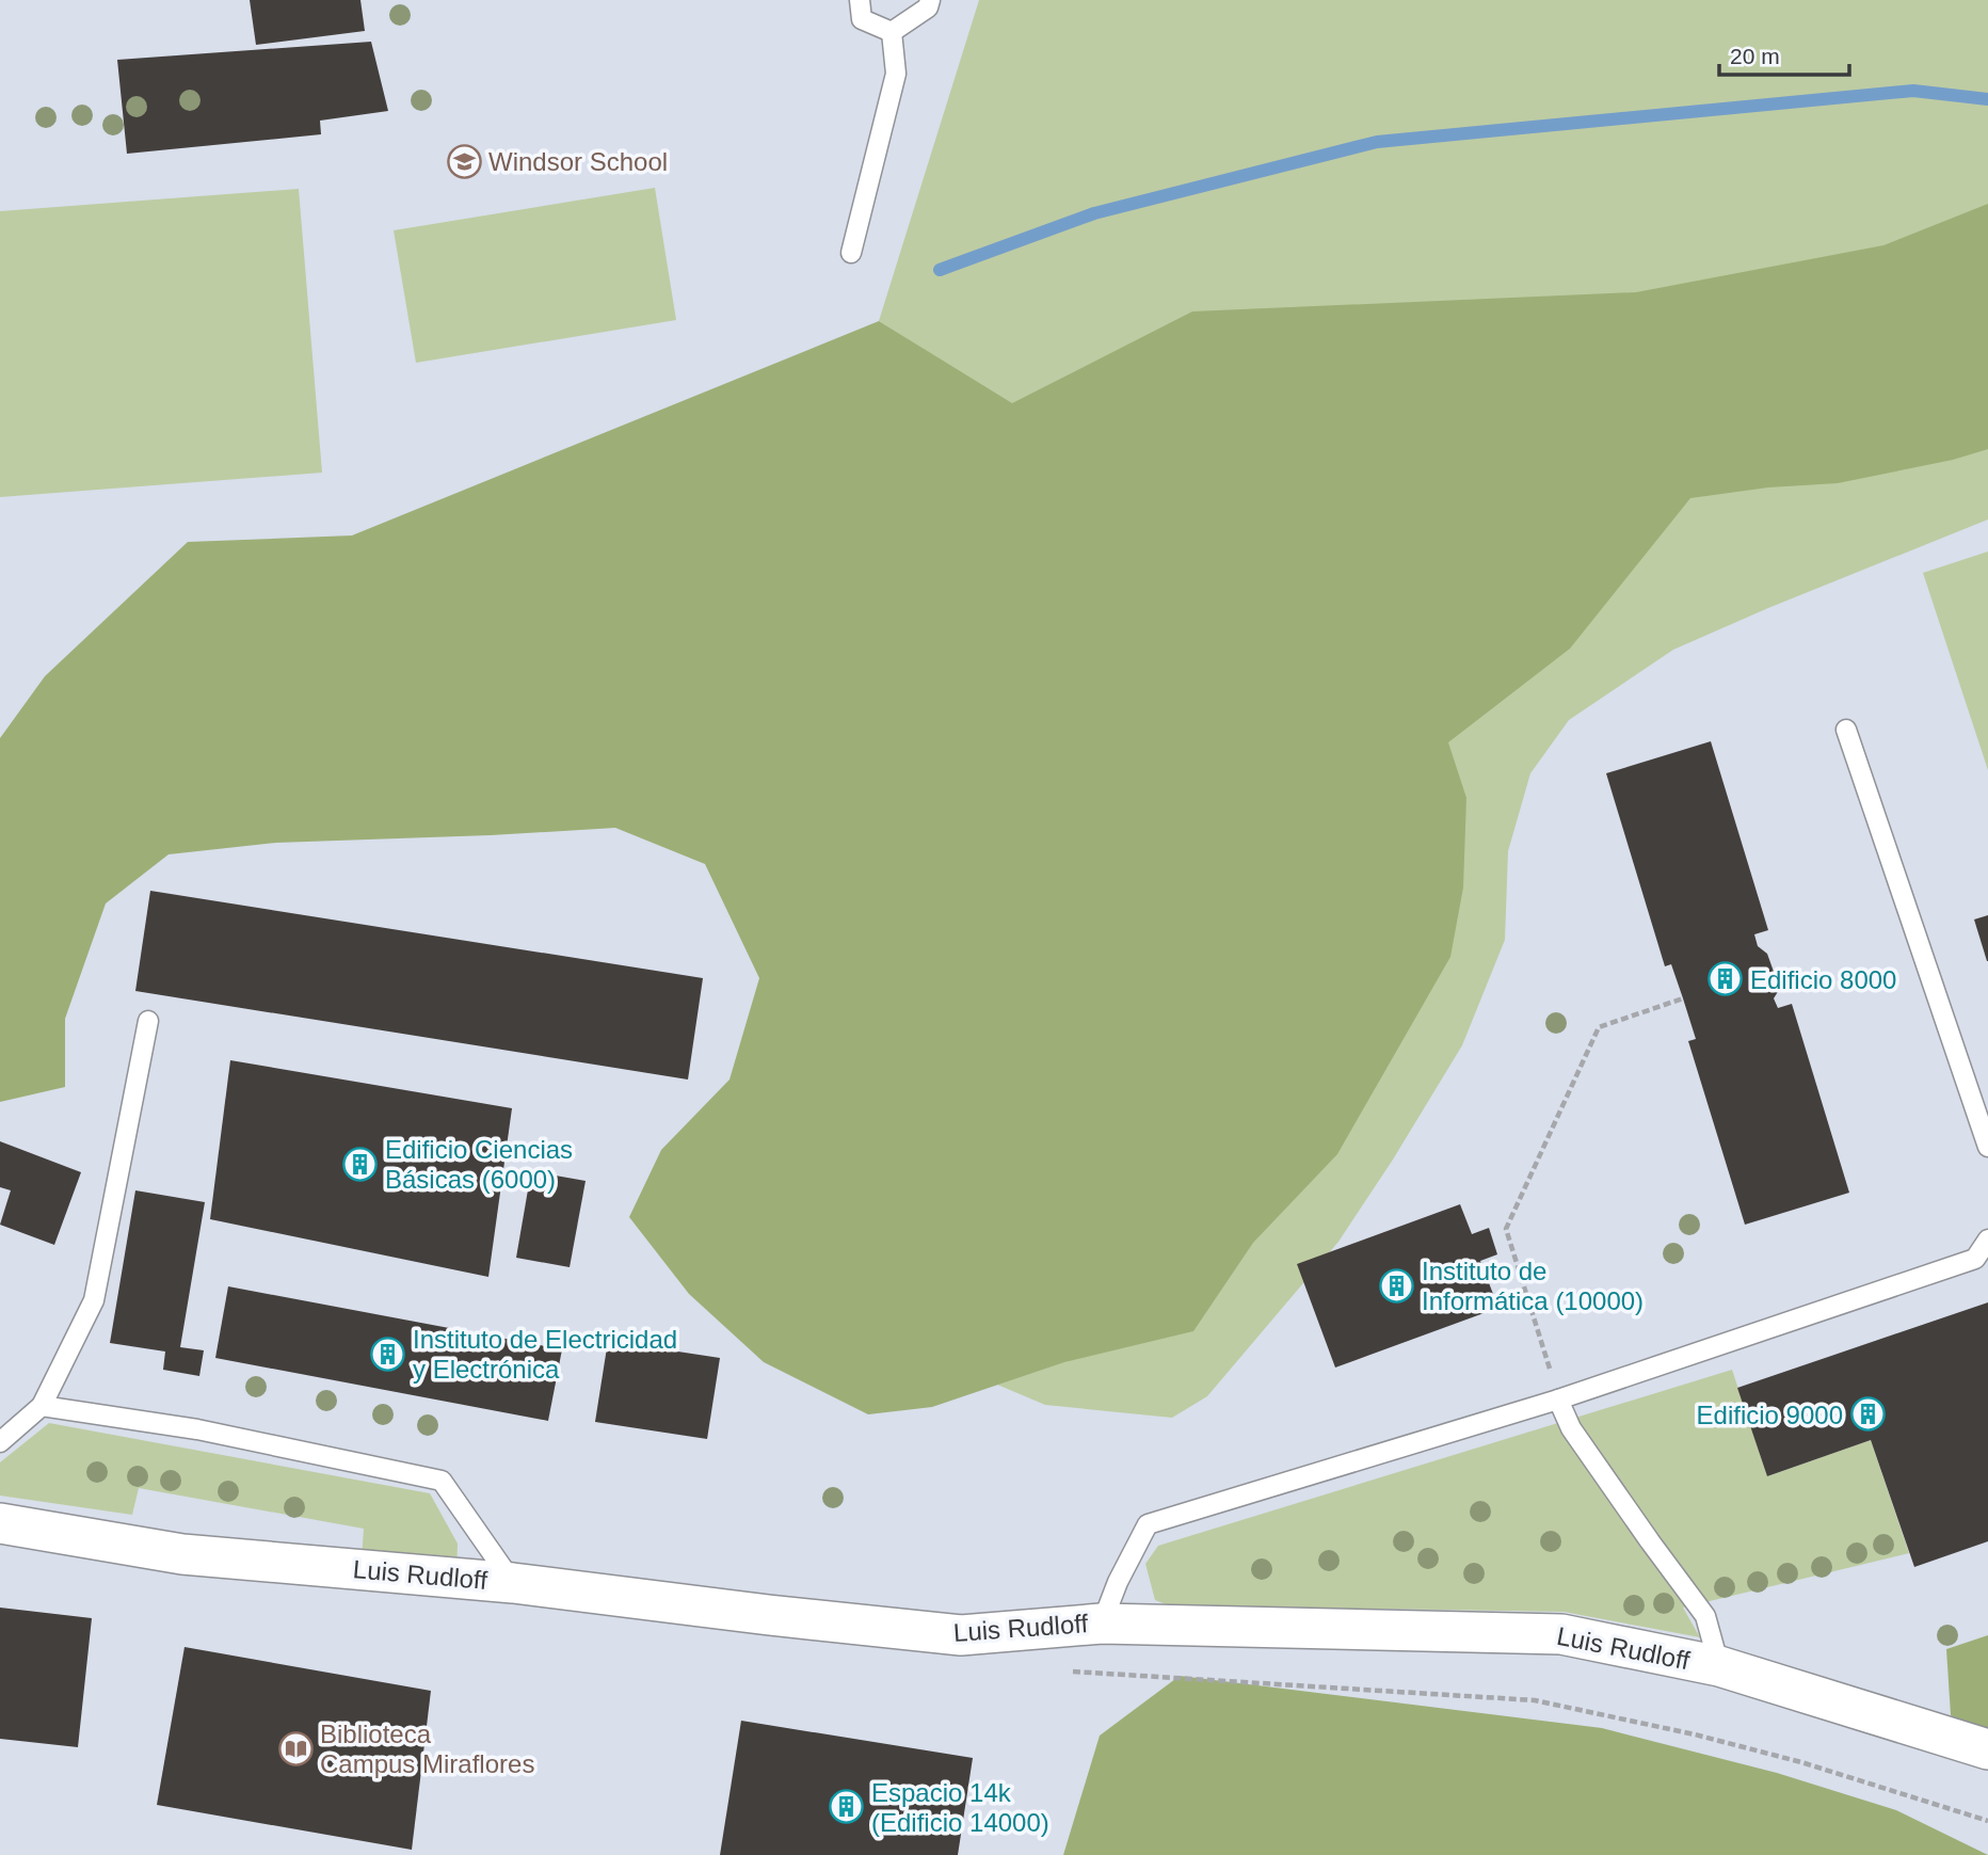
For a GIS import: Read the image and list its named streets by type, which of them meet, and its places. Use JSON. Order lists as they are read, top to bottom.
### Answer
{
  "streets": {
    "street": ["Luis Rudloff"]
  },
  "places": {
    "school or university": ["Windsor School"],
    "building": [
      "Edificio 8000",
      "Edificio Ciencias Básicas (6000)",
      "Instituto de Informática (10000)",
      "Instituto de Electricidad y Electrónica",
      "Edificio 9000",
      "Espacio 14k (Edificio 14000)"
    ],
    "library": ["Biblioteca Campus Miraflores"]
  },
  "scale_bar": "20 m"
}
